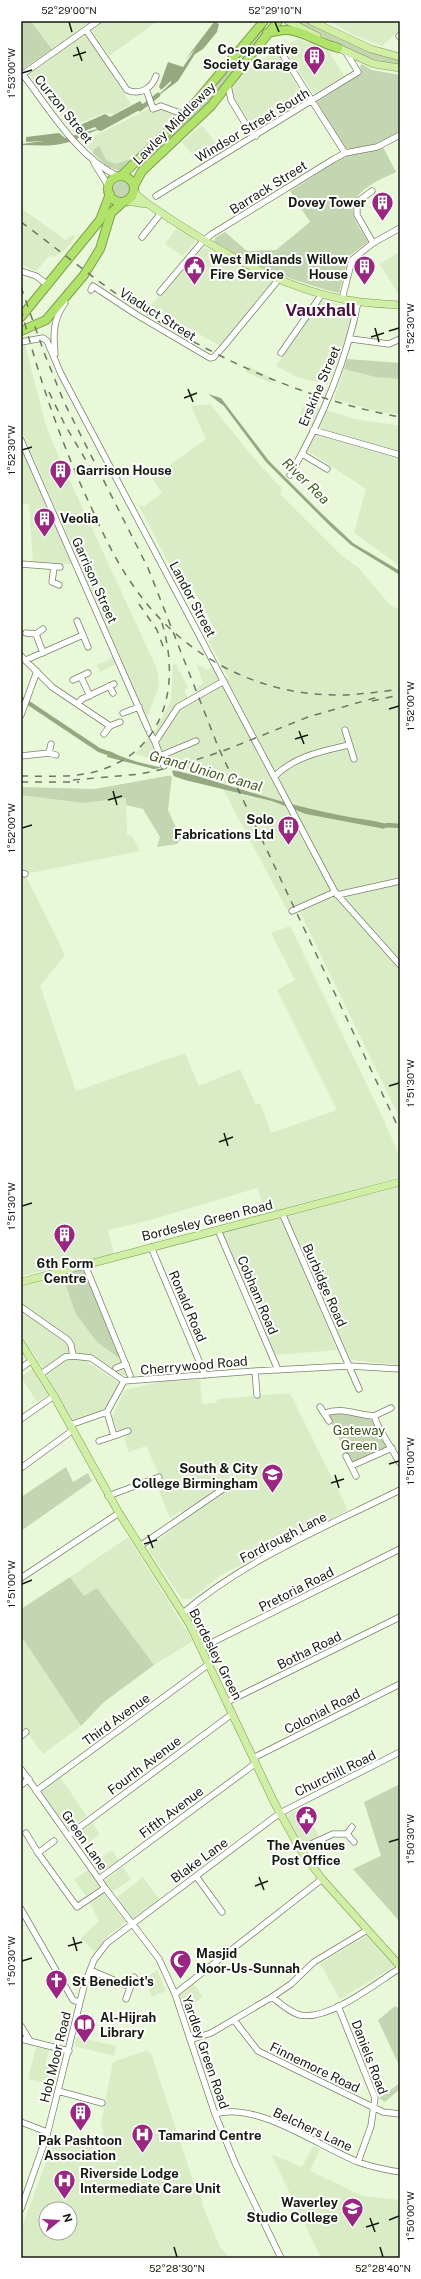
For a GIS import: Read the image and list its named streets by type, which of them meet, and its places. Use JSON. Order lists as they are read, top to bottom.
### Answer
{
  "streets": {
    "highway": ["Lawley Middleway"],
    "main road": ["Bordesley Green Road", "Bordesley Green"],
    "street": [
      "Curzon Street",
      "Windsor Street South",
      "Barrack Street",
      "Viaduct Street",
      "Erskine Street",
      "Garrison Street",
      "Landor Street",
      "Burbidge Road",
      "Cobham Road",
      "Ronald Road",
      "Cherrywood Road",
      "Fordrough Lane",
      "Pretoria Road",
      "Botha Road",
      "Colonial Road",
      "Third Avenue",
      "Fourth Avenue",
      "Churchill Road",
      "Fifth Avenue",
      "Green Lane",
      "Blake Lane",
      "Yardley Green Road",
      "Hob Moor Road",
      "Daniels Road",
      "Finnemore Road",
      "Belchers Lane"
    ]
  },
  "crossings": [
    ["Curzon Street", "Lawley Middleway"],
    ["Bordesley Green Road", "Burbidge Road"],
    ["Bordesley Green Road", "Cobham Road"],
    ["Bordesley Green Road", "Ronald Road"],
    ["Burbidge Road", "Cherrywood Road"],
    ["Cobham Road", "Cherrywood Road"],
    ["Ronald Road", "Cherrywood Road"],
    ["Fordrough Lane", "Bordesley Green"],
    ["Pretoria Road", "Bordesley Green"],
    ["Botha Road", "Bordesley Green"],
    ["Bordesley Green", "Colonial Road"],
    ["Bordesley Green", "Third Avenue"],
    ["Bordesley Green", "Fourth Avenue"],
    ["Bordesley Green", "Churchill Road"],
    ["Bordesley Green", "Fifth Avenue"],
    ["Bordesley Green", "Blake Lane"],
    ["Colonial Road", "Fifth Avenue"],
    ["Third Avenue", "Green Lane"],
    ["Fourth Avenue", "Green Lane"],
    ["Churchill Road", "Blake Lane"],
    ["Fifth Avenue", "Green Lane"],
    ["Green Lane", "Blake Lane"],
    ["Green Lane", "Yardley Green Road"],
    ["Green Lane", "Hob Moor Road"],
    ["Blake Lane", "Yardley Green Road"],
    ["Blake Lane", "Hob Moor Road"],
    ["Yardley Green Road", "Hob Moor Road"],
    ["Yardley Green Road", "Belchers Lane"],
    ["Daniels Road", "Finnemore Road"],
    ["Daniels Road", "Belchers Lane"]
  ],
  "districts": ["Vauxhall"],
  "water": ["River Rea", "Grand Union Canal"],
  "parks": ["Gateway Green"],
  "places": {
    "building": [
      "Co-operative Society Garage",
      "Dovey Tower",
      "Willow House",
      "Garrison House",
      "Veolia",
      "Solo Fabrications Ltd",
      "6th Form Centre",
      "Pak Pashtoon Association"
    ],
    "public building": ["West Midlands Fire Service", "The Avenues Post Office"],
    "school or university": ["South & City College Birmingham", "Waverley Studio College"],
    "mosque": ["Masjid Noor-Us-Sunnah"],
    "church": ["St Benedict's"],
    "library": ["Al-Hijrah Library"],
    "hospital": ["Tamarind Centre", "Riverside Lodge Intermediate Care Unit"]
  },
  "north": "right",
  "coordinates": [
    "52°29'00\"N",
    "52°29'10\"N",
    "1°53'00\"W",
    "1°52'30\"W",
    "1°52'00\"W",
    "1°51'30\"W",
    "1°51'00\"W",
    "1°50'30\"W",
    "1°50'00\"W",
    "52°28'30\"N",
    "52°28'40\"N"
  ]
}
